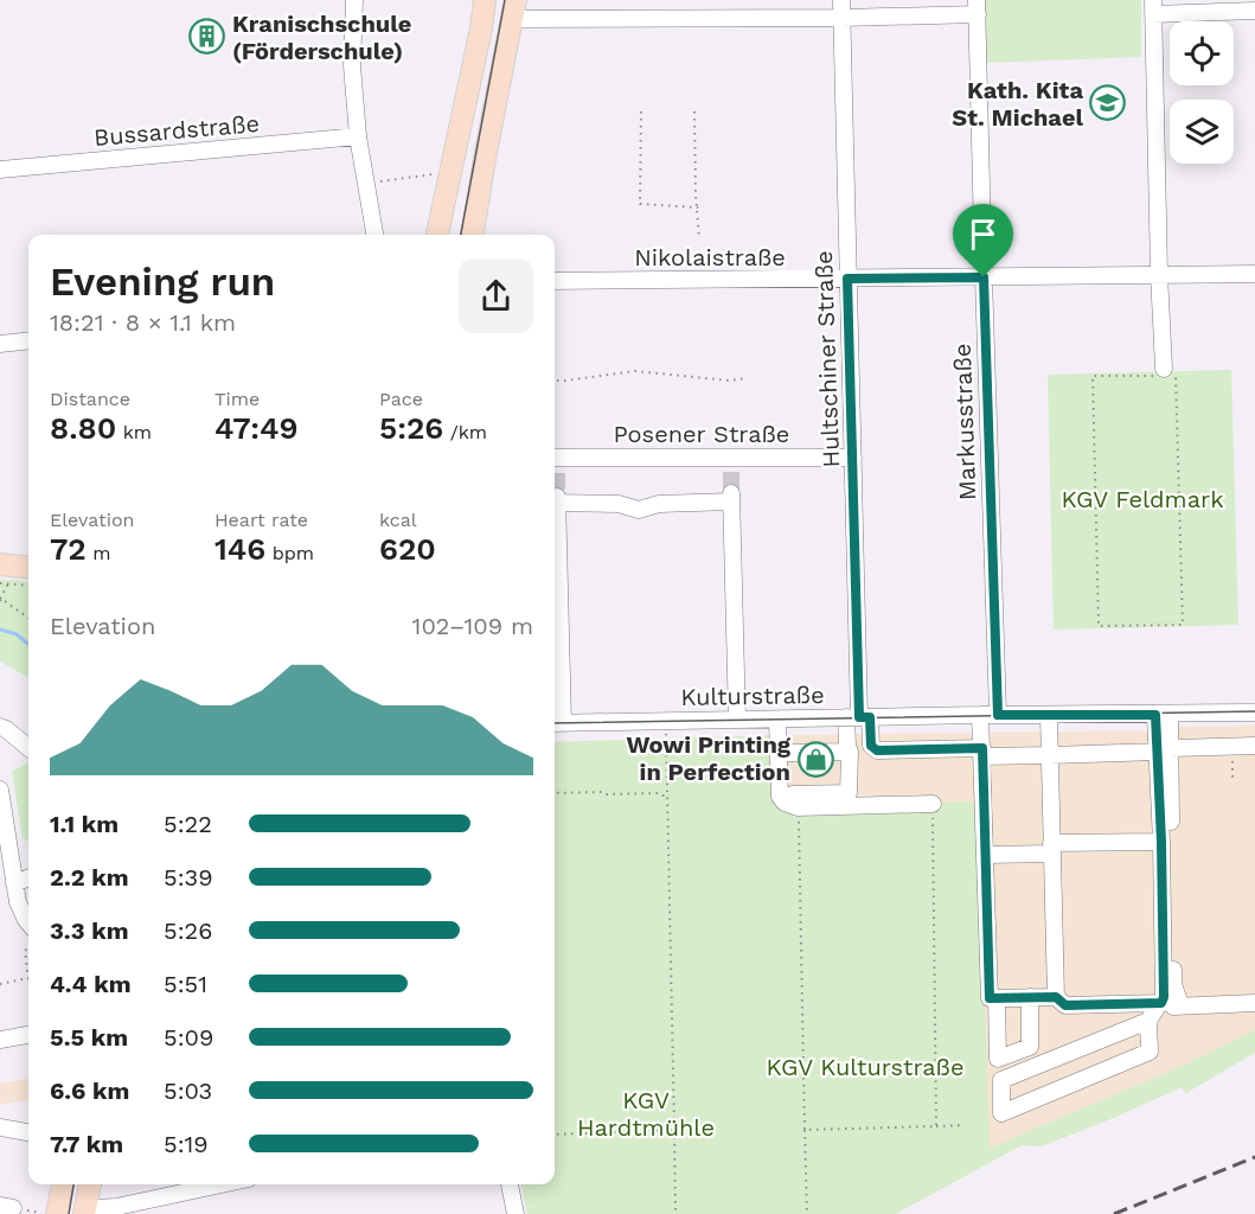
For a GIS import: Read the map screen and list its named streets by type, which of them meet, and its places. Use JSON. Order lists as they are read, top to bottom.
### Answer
{
  "streets": {
    "street": [
      "Bussardstraße",
      "Nikolaistraße",
      "Hultschiner Straße",
      "Markusstraße",
      "Posener Straße",
      "Kulturstraße"
    ]
  },
  "crossings": [
    ["Nikolaistraße", "Hultschiner Straße"],
    ["Nikolaistraße", "Markusstraße"],
    ["Hultschiner Straße", "Posener Straße"],
    ["Hultschiner Straße", "Kulturstraße"],
    ["Markusstraße", "Kulturstraße"]
  ],
  "parks": ["KGV Feldmark", "KGV Kulturstraße", "KGV Hardtmühle"],
  "places": {
    "building": ["Kranischschule (Förderschule)"],
    "school or university": ["Kath. Kita St. Michael"],
    "shop": ["Wowi Printing in Perfection"]
  },
  "page": {
    "heading": ["Evening run", "18:21 · 8 × 1.1 km"],
    "stats": [
      ["Distance", "8.80 km"],
      ["Time", "47:49"],
      ["Pace", "5:26 /km"],
      ["Elevation", "72 m"],
      ["Heart rate", "146 bpm"],
      ["kcal", "620"]
    ],
    "chart": ["Elevation", "102–109 m"],
    "list": [
      {
        "name": "1.1 km",
        "note": "5:22"
      },
      {
        "name": "2.2 km",
        "note": "5:39"
      },
      {
        "name": "3.3 km",
        "note": "5:26"
      },
      {
        "name": "4.4 km",
        "note": "5:51"
      },
      {
        "name": "5.5 km",
        "note": "5:09"
      },
      {
        "name": "6.6 km",
        "note": "5:03"
      },
      {
        "name": "7.7 km",
        "note": "5:19"
      }
    ]
  }
}
